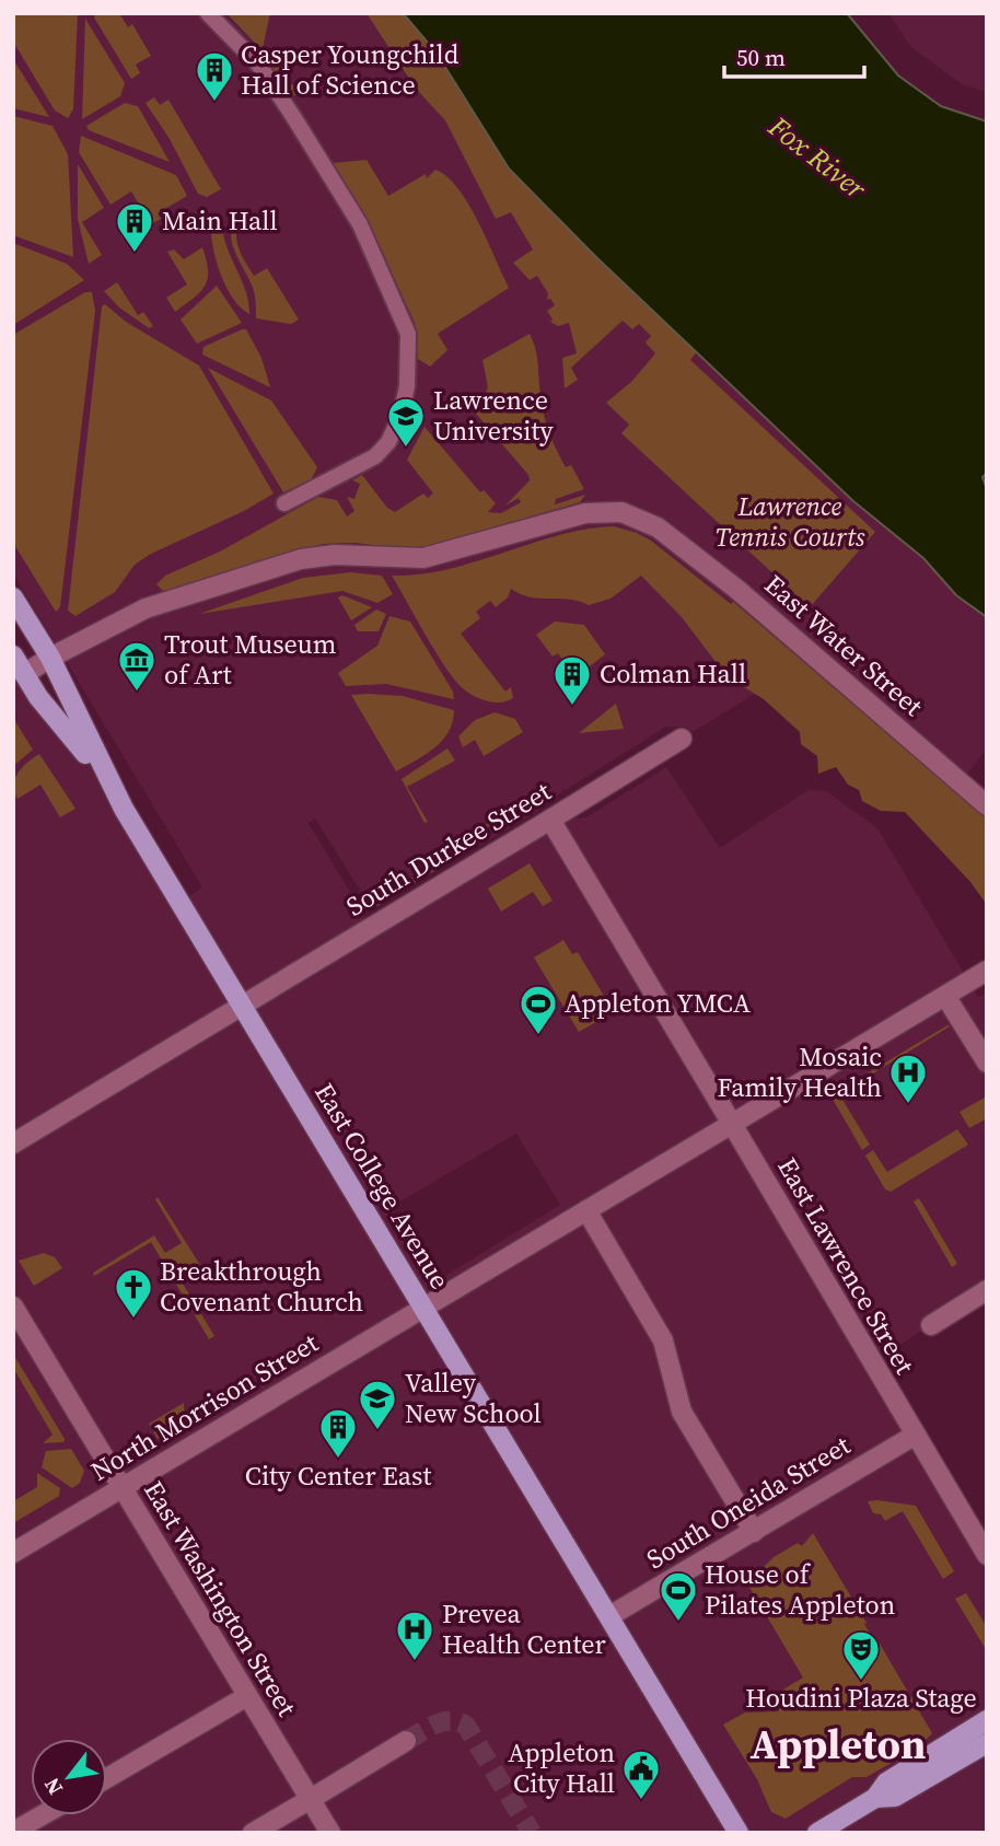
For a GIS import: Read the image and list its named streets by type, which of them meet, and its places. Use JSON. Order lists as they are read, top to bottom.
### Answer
{
  "streets": {
    "main road": ["East College Avenue"],
    "street": [
      "East Water Street",
      "South Durkee Street",
      "East Lawrence Street",
      "North Morrison Street",
      "South Oneida Street",
      "East Washington Street"
    ]
  },
  "crossings": [
    ["East Water Street", "East College Avenue"],
    ["South Durkee Street", "East College Avenue"],
    ["South Durkee Street", "East Lawrence Street"],
    ["East College Avenue", "North Morrison Street"],
    ["East College Avenue", "South Oneida Street"],
    ["East Lawrence Street", "North Morrison Street"],
    ["East Lawrence Street", "South Oneida Street"],
    ["North Morrison Street", "East Washington Street"]
  ],
  "districts": ["Appleton"],
  "water": ["Fox River"],
  "parks": ["Lawrence Tennis Courts"],
  "places": {
    "building": [
      "Casper Youngchild Hall of Science",
      "Main Hall",
      "Colman Hall",
      "City Center East"
    ],
    "school or university": ["Lawrence University", "Valley New School"],
    "museum": ["Trout Museum of Art"],
    "sports": ["Appleton YMCA", "House of Pilates Appleton"],
    "hospital": ["Mosaic Family Health", "Prevea Health Center"],
    "church": ["Breakthrough Covenant Church"],
    "theatre": ["Houdini Plaza Stage"],
    "public building": ["Appleton City Hall"]
  },
  "scale_bar": "50 m",
  "north": "bottom left"
}
